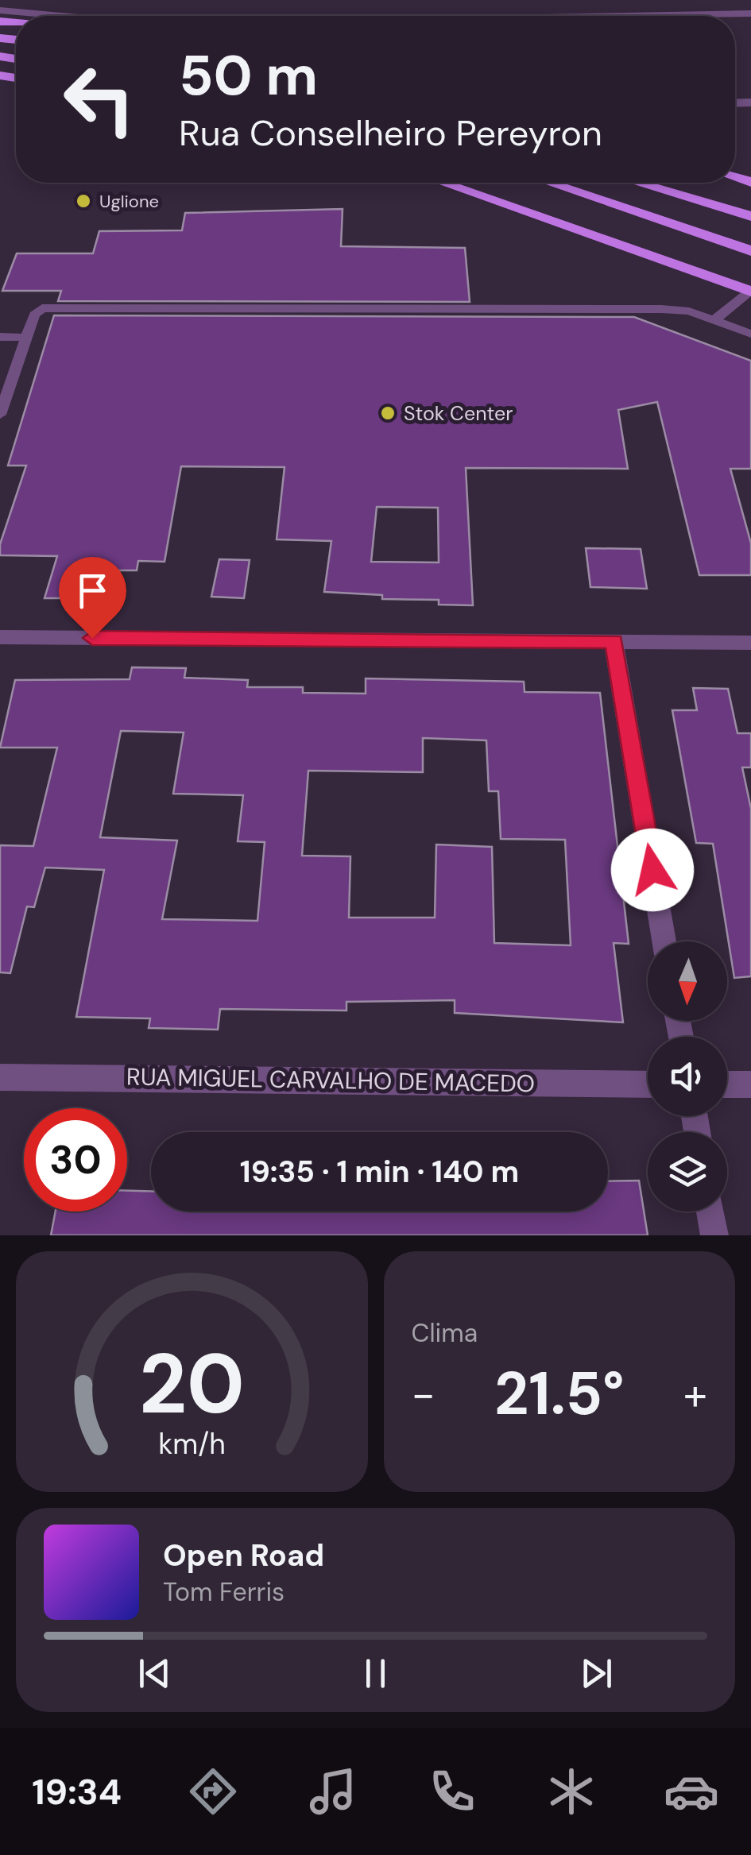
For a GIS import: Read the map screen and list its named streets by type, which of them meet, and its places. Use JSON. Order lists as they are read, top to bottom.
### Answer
{
  "streets": {
    "street": ["RUA MIGUEL CARVALHO DE MACEDO"]
  },
  "places": ["Uglione", "Stok Center"],
  "north": "bottom",
  "page": {
    "turn": ["50 m", "Rua Conselheiro Pereyron"],
    "limit": "30",
    "trip": "19:35 · 1 min · 140 m",
    "tile": "Clima",
    "heat": ["−", "21.5°", "+"],
    "song": ["Open Road", "Tom Ferris"],
    "tabs": "19:34",
    "gauge": ["20", "km/h"]
  }
}
